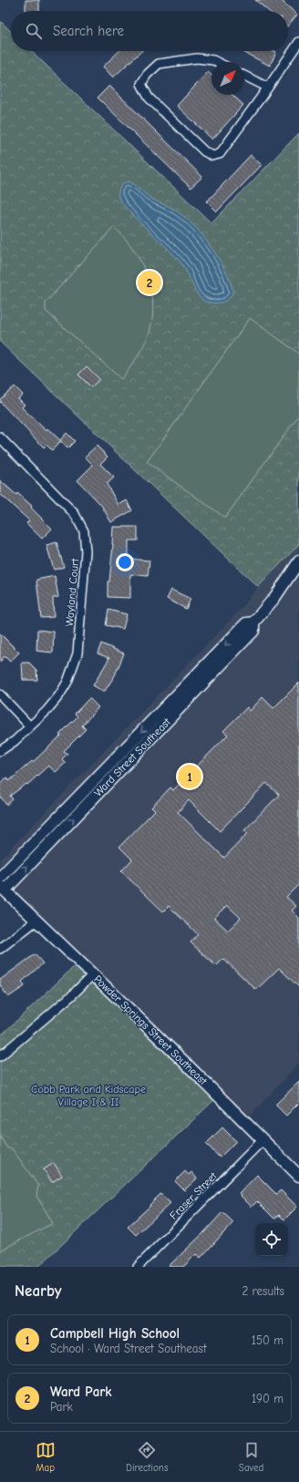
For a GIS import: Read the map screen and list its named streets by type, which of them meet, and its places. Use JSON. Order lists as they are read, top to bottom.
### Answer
{
  "streets": {
    "street": [
      "Wayland Court",
      "Ward Street Southeast",
      "Powder Springs Street Southeast",
      "Fraser Street"
    ]
  },
  "crossings": [
    ["Ward Street Southeast", "Powder Springs Street Southeast"],
    ["Powder Springs Street Southeast", "Fraser Street"]
  ],
  "parks": ["Cobb Park and Kidscape Village I & II"],
  "north": "top right",
  "page": {
    "search": "Search here",
    "pins": ["2", "1"],
    "heading": ["Nearby", "2 results"],
    "list": [
      {
        "mark": "1",
        "name": "Campbell High School",
        "note": "School · Ward Street Southeast",
        "value": "150 m"
      },
      {
        "mark": "2",
        "name": "Ward Park",
        "note": "Park",
        "value": "190 m"
      }
    ],
    "nav": ["Map", "Directions", "Saved"]
  }
}
